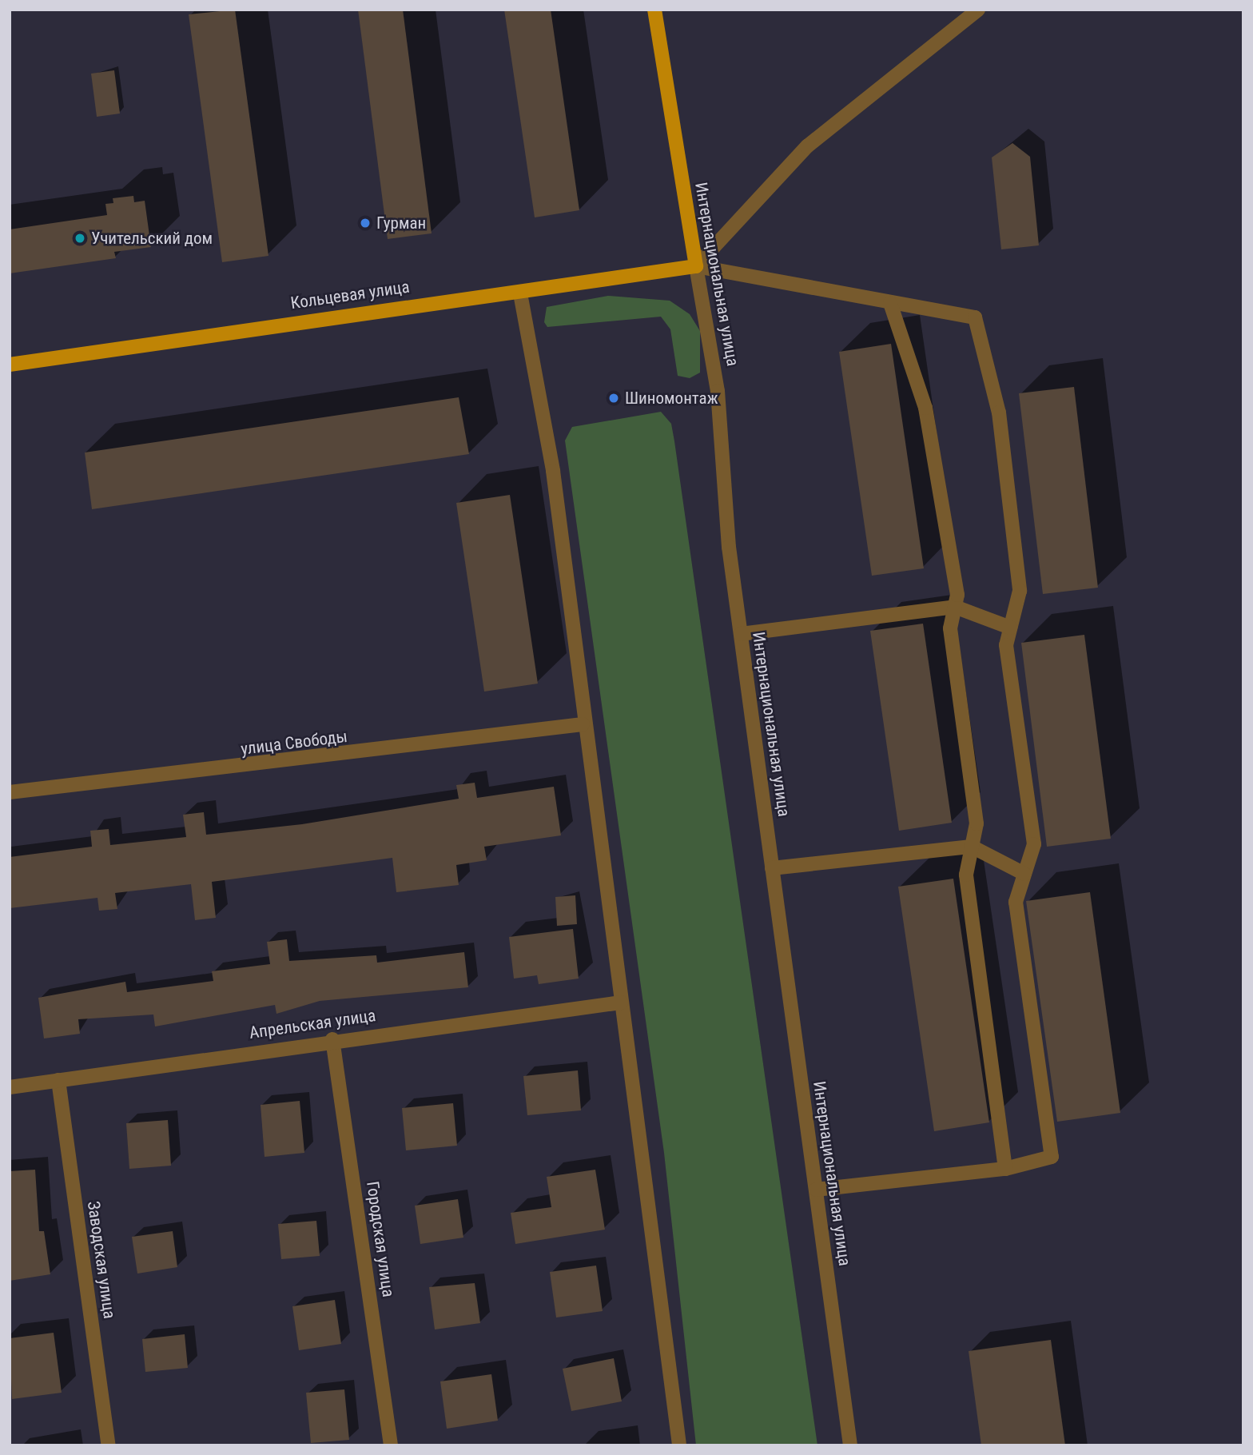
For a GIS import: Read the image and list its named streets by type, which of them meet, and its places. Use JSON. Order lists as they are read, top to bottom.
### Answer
{
  "streets": {
    "main road": ["Интернациональная улица", "Кольцевая улица"],
    "street": [
      "улица Свободы",
      "Апрельская улица",
      "Городская улица",
      "Заводская улица"
    ]
  },
  "crossings": [
    ["Интернациональная улица", "Кольцевая улица"],
    ["Апрельская улица", "Городская улица"],
    ["Апрельская улица", "Заводская улица"]
  ],
  "places": ["Гурман", "Учительский дом", "Шиномонтаж"]
}
